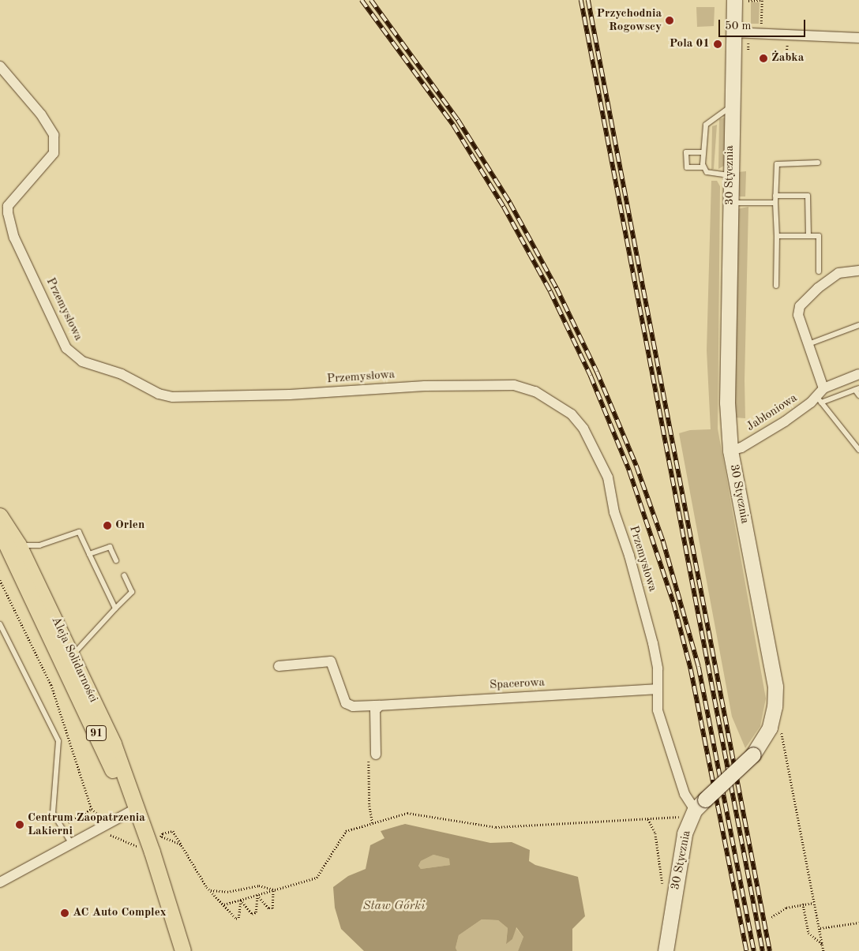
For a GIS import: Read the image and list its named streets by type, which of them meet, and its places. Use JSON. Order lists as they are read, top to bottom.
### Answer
{
  "streets": {
    "main road": ["Aleja Solidarności", "91"],
    "street": [
      "30 Stycznia",
      "Przemysłowa",
      "Jabłoniowa",
      "Spacerowa"
    ]
  },
  "crossings": [
    ["30 Stycznia", "Przemysłowa"],
    ["30 Stycznia", "Jabłoniowa"],
    ["Przemysłowa", "Spacerowa"]
  ],
  "water": ["Staw Górki"],
  "places": [
    "Przychodnia Rogowscy",
    "Pola 01",
    "Żabka",
    "Orlen",
    "Centrum Zaopatrzenia Lakierni",
    "AC Auto Complex"
  ],
  "scale_bar": "50 m"
}
